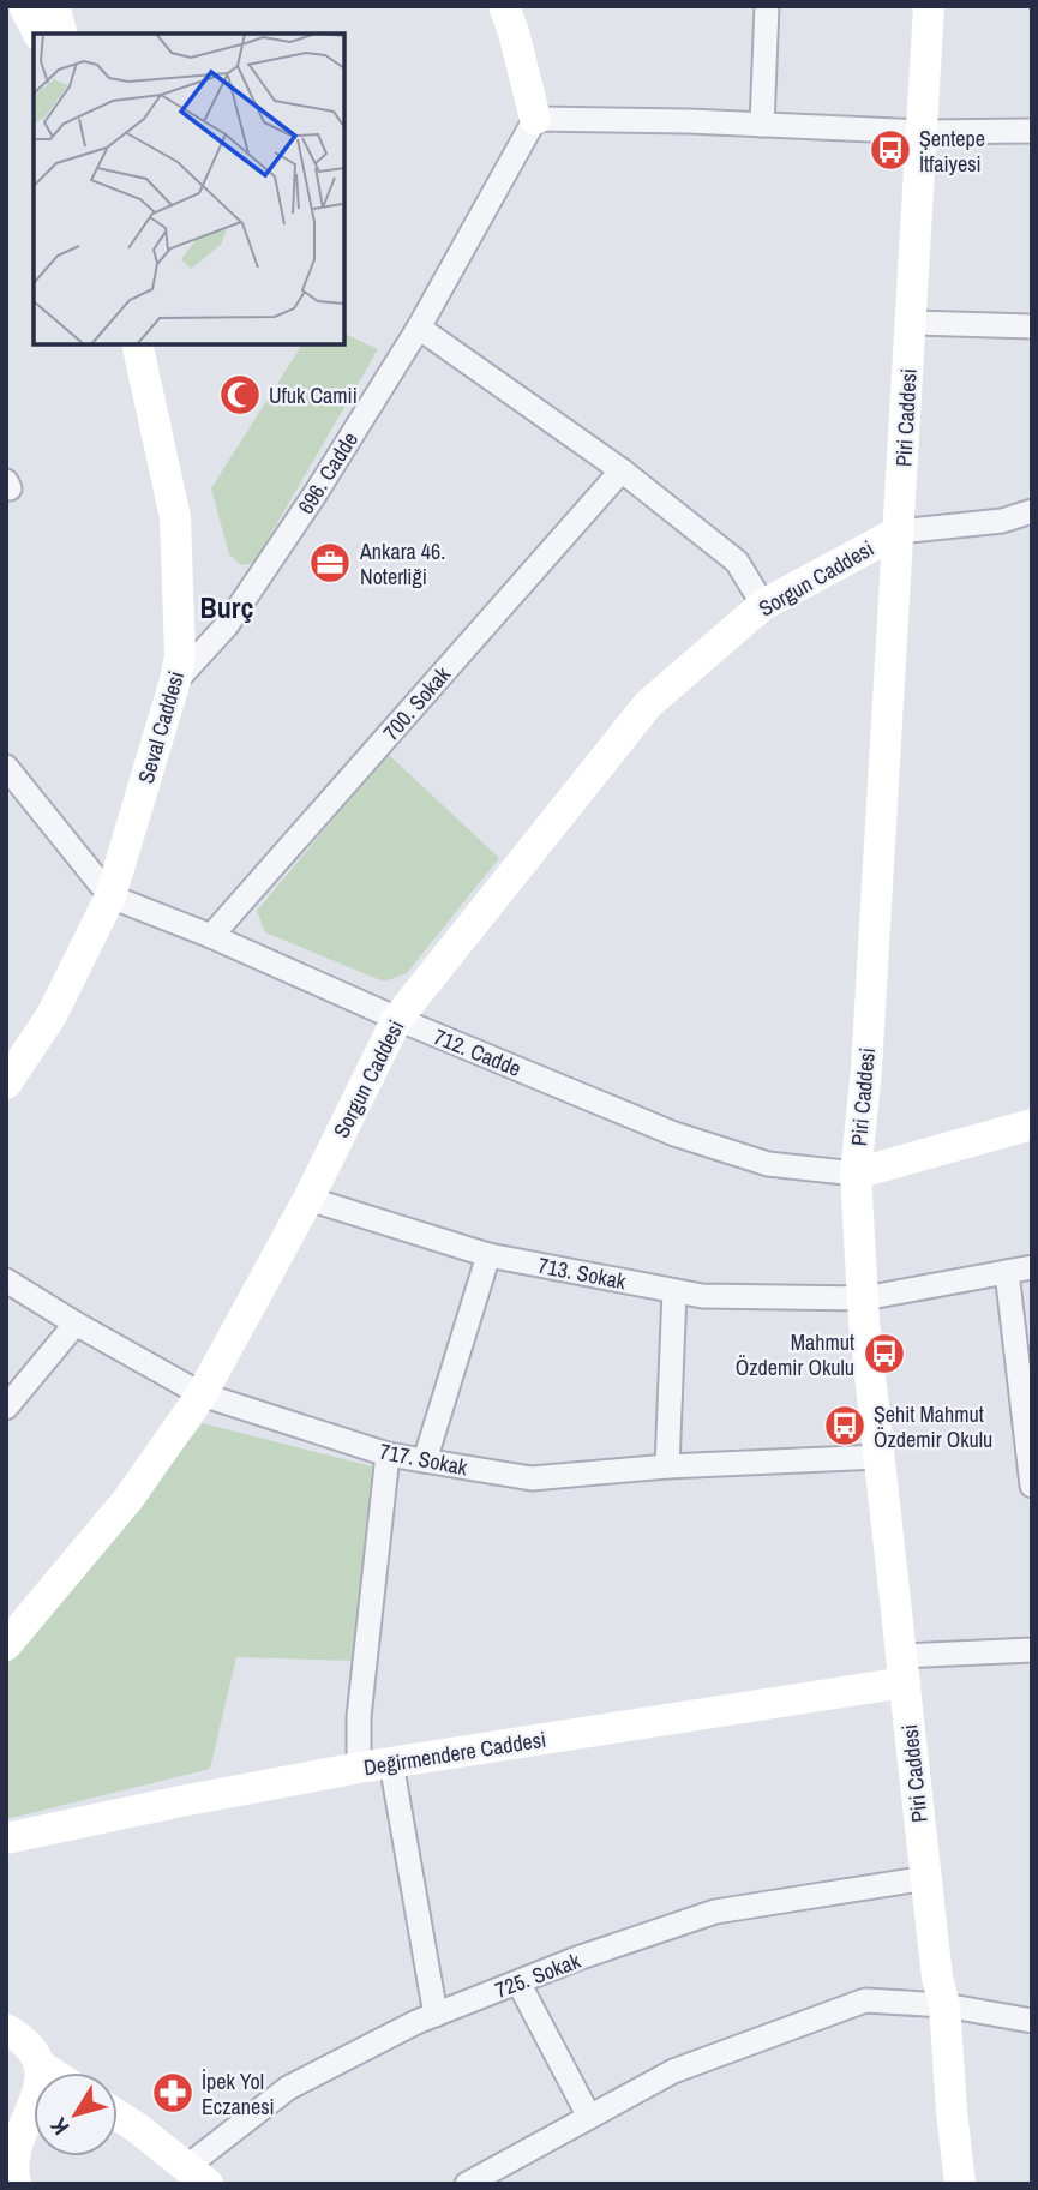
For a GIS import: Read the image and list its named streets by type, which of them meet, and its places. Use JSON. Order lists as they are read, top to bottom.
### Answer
{
  "streets": {
    "street": [
      "Piri Caddesi",
      "696. Cadde",
      "Sorgun Caddesi",
      "700. Sokak",
      "Seval Caddesi",
      "712. Cadde",
      "713. Sokak",
      "717. Sokak",
      "Değirmendere Caddesi",
      "725. Sokak"
    ]
  },
  "crossings": [
    ["Piri Caddesi", "Sorgun Caddesi"],
    ["Piri Caddesi", "712. Cadde"],
    ["Piri Caddesi", "713. Sokak"],
    ["Piri Caddesi", "717. Sokak"],
    ["Piri Caddesi", "Değirmendere Caddesi"],
    ["Piri Caddesi", "725. Sokak"],
    ["696. Cadde", "Seval Caddesi"],
    ["Sorgun Caddesi", "712. Cadde"],
    ["Sorgun Caddesi", "713. Sokak"],
    ["Sorgun Caddesi", "717. Sokak"],
    ["700. Sokak", "712. Cadde"],
    ["Seval Caddesi", "712. Cadde"]
  ],
  "districts": ["Burç"],
  "places": {
    "bus stop": ["Şentepe İtfaiyesi", "Mahmut Özdemir Okulu", "Şehit Mahmut Özdemir Okulu"],
    "mosque": ["Ufuk Camii"],
    "office": ["Ankara 46. Noterliği"],
    "pharmacy": ["İpek Yol Eczanesi"]
  },
  "north": "bottom left"
}
